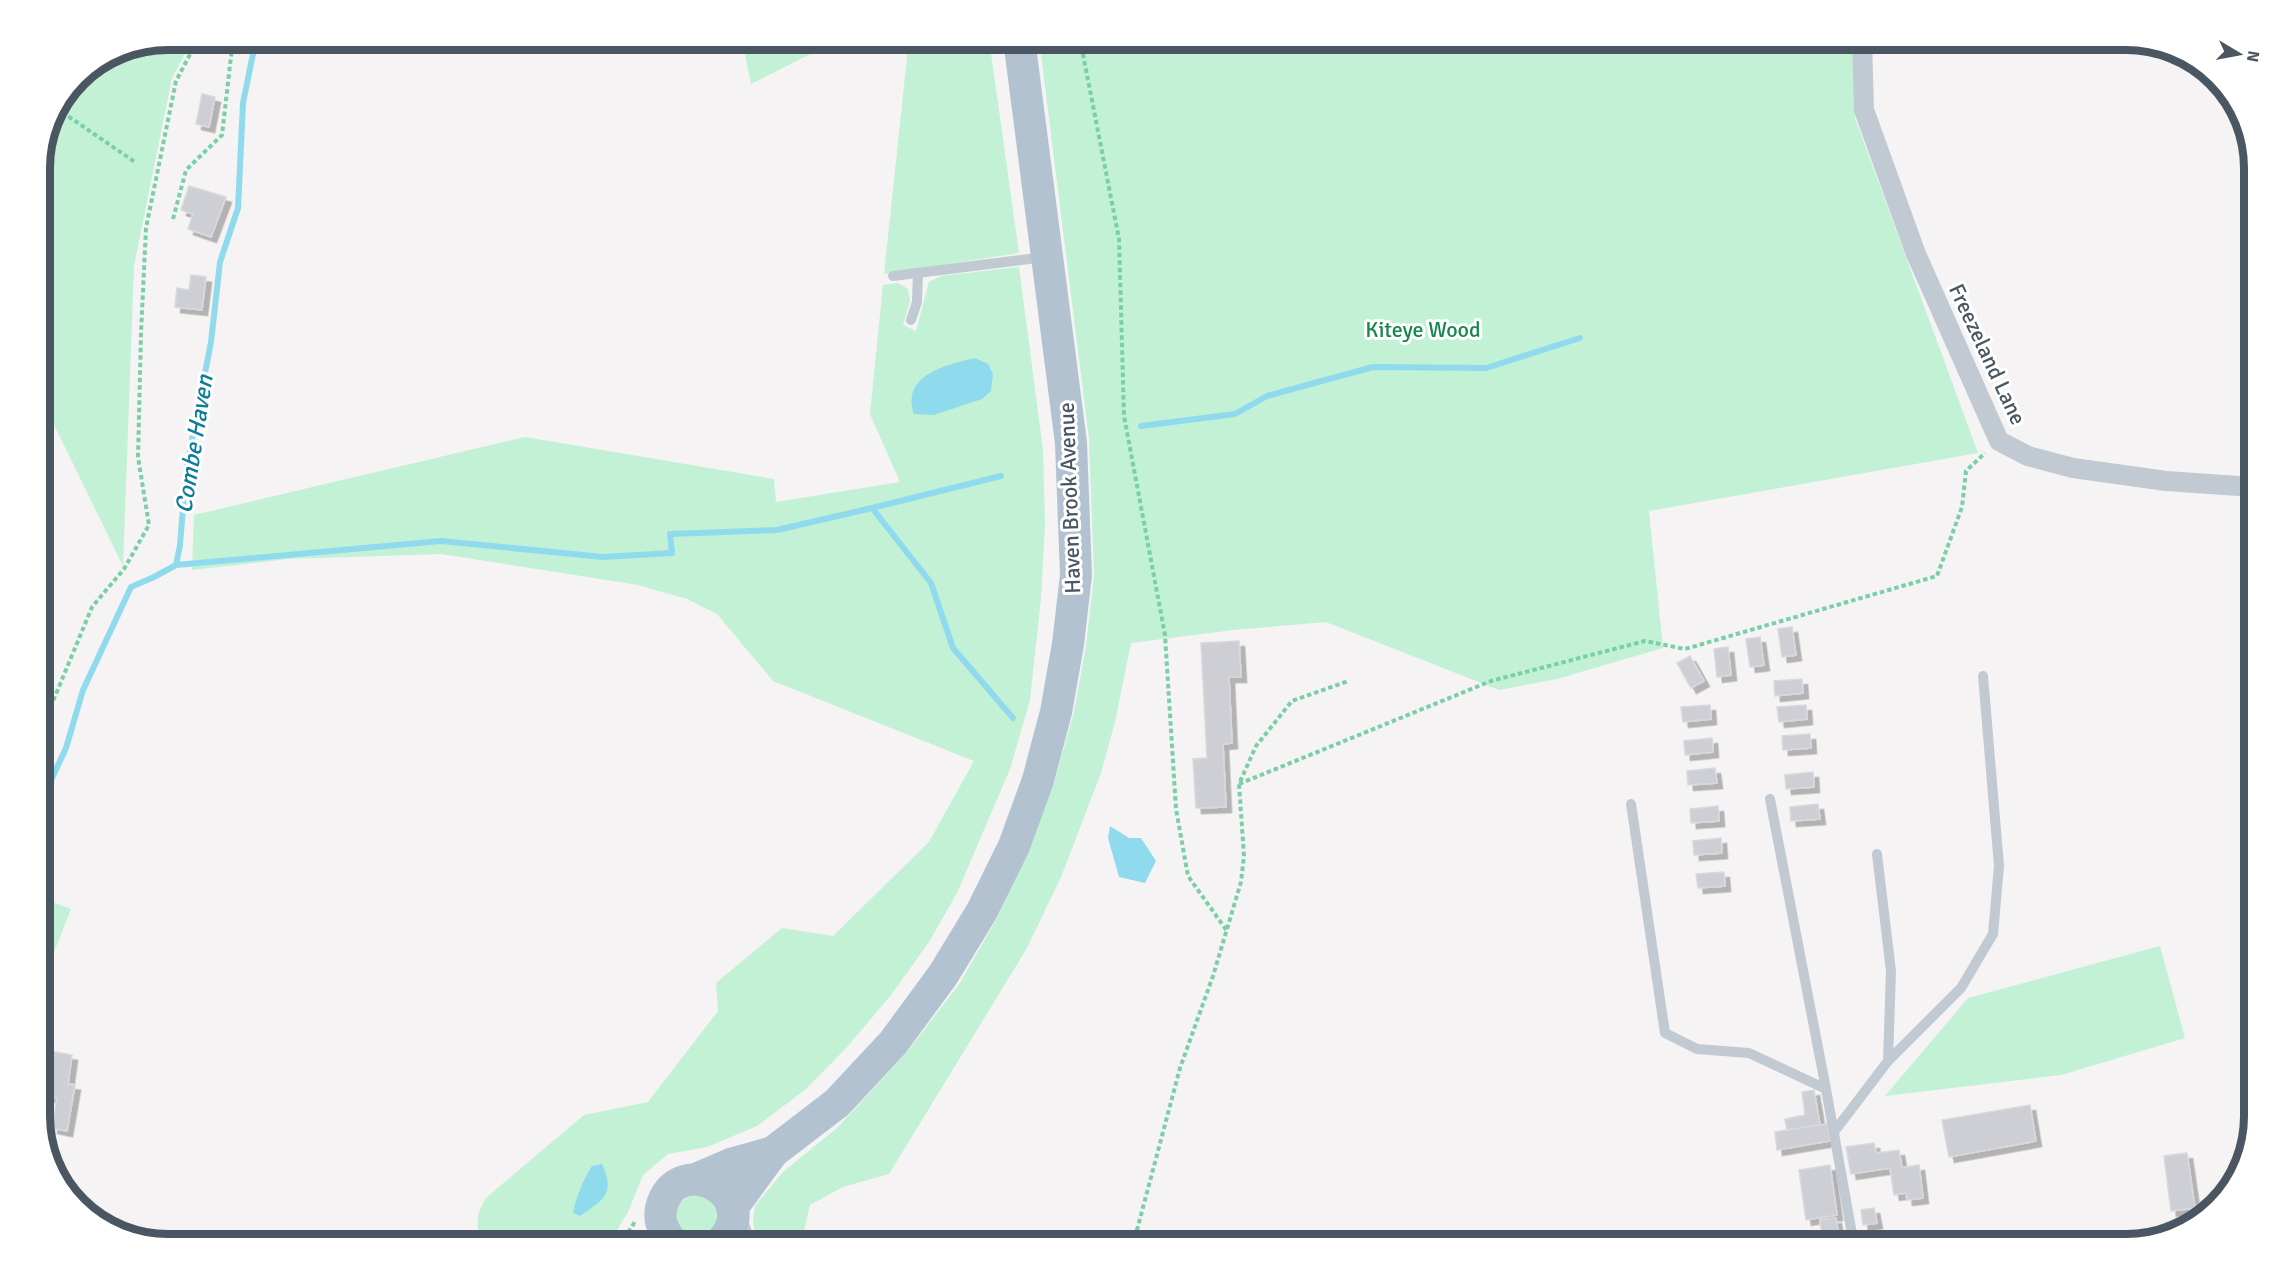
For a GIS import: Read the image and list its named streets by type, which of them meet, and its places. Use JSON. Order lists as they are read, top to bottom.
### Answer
{
  "streets": {
    "main road": ["Haven Brook Avenue"],
    "street": ["Freezeland Lane"]
  },
  "water": ["Combe Haven"],
  "parks": ["Kiteye Wood"],
  "north": "right"
}
